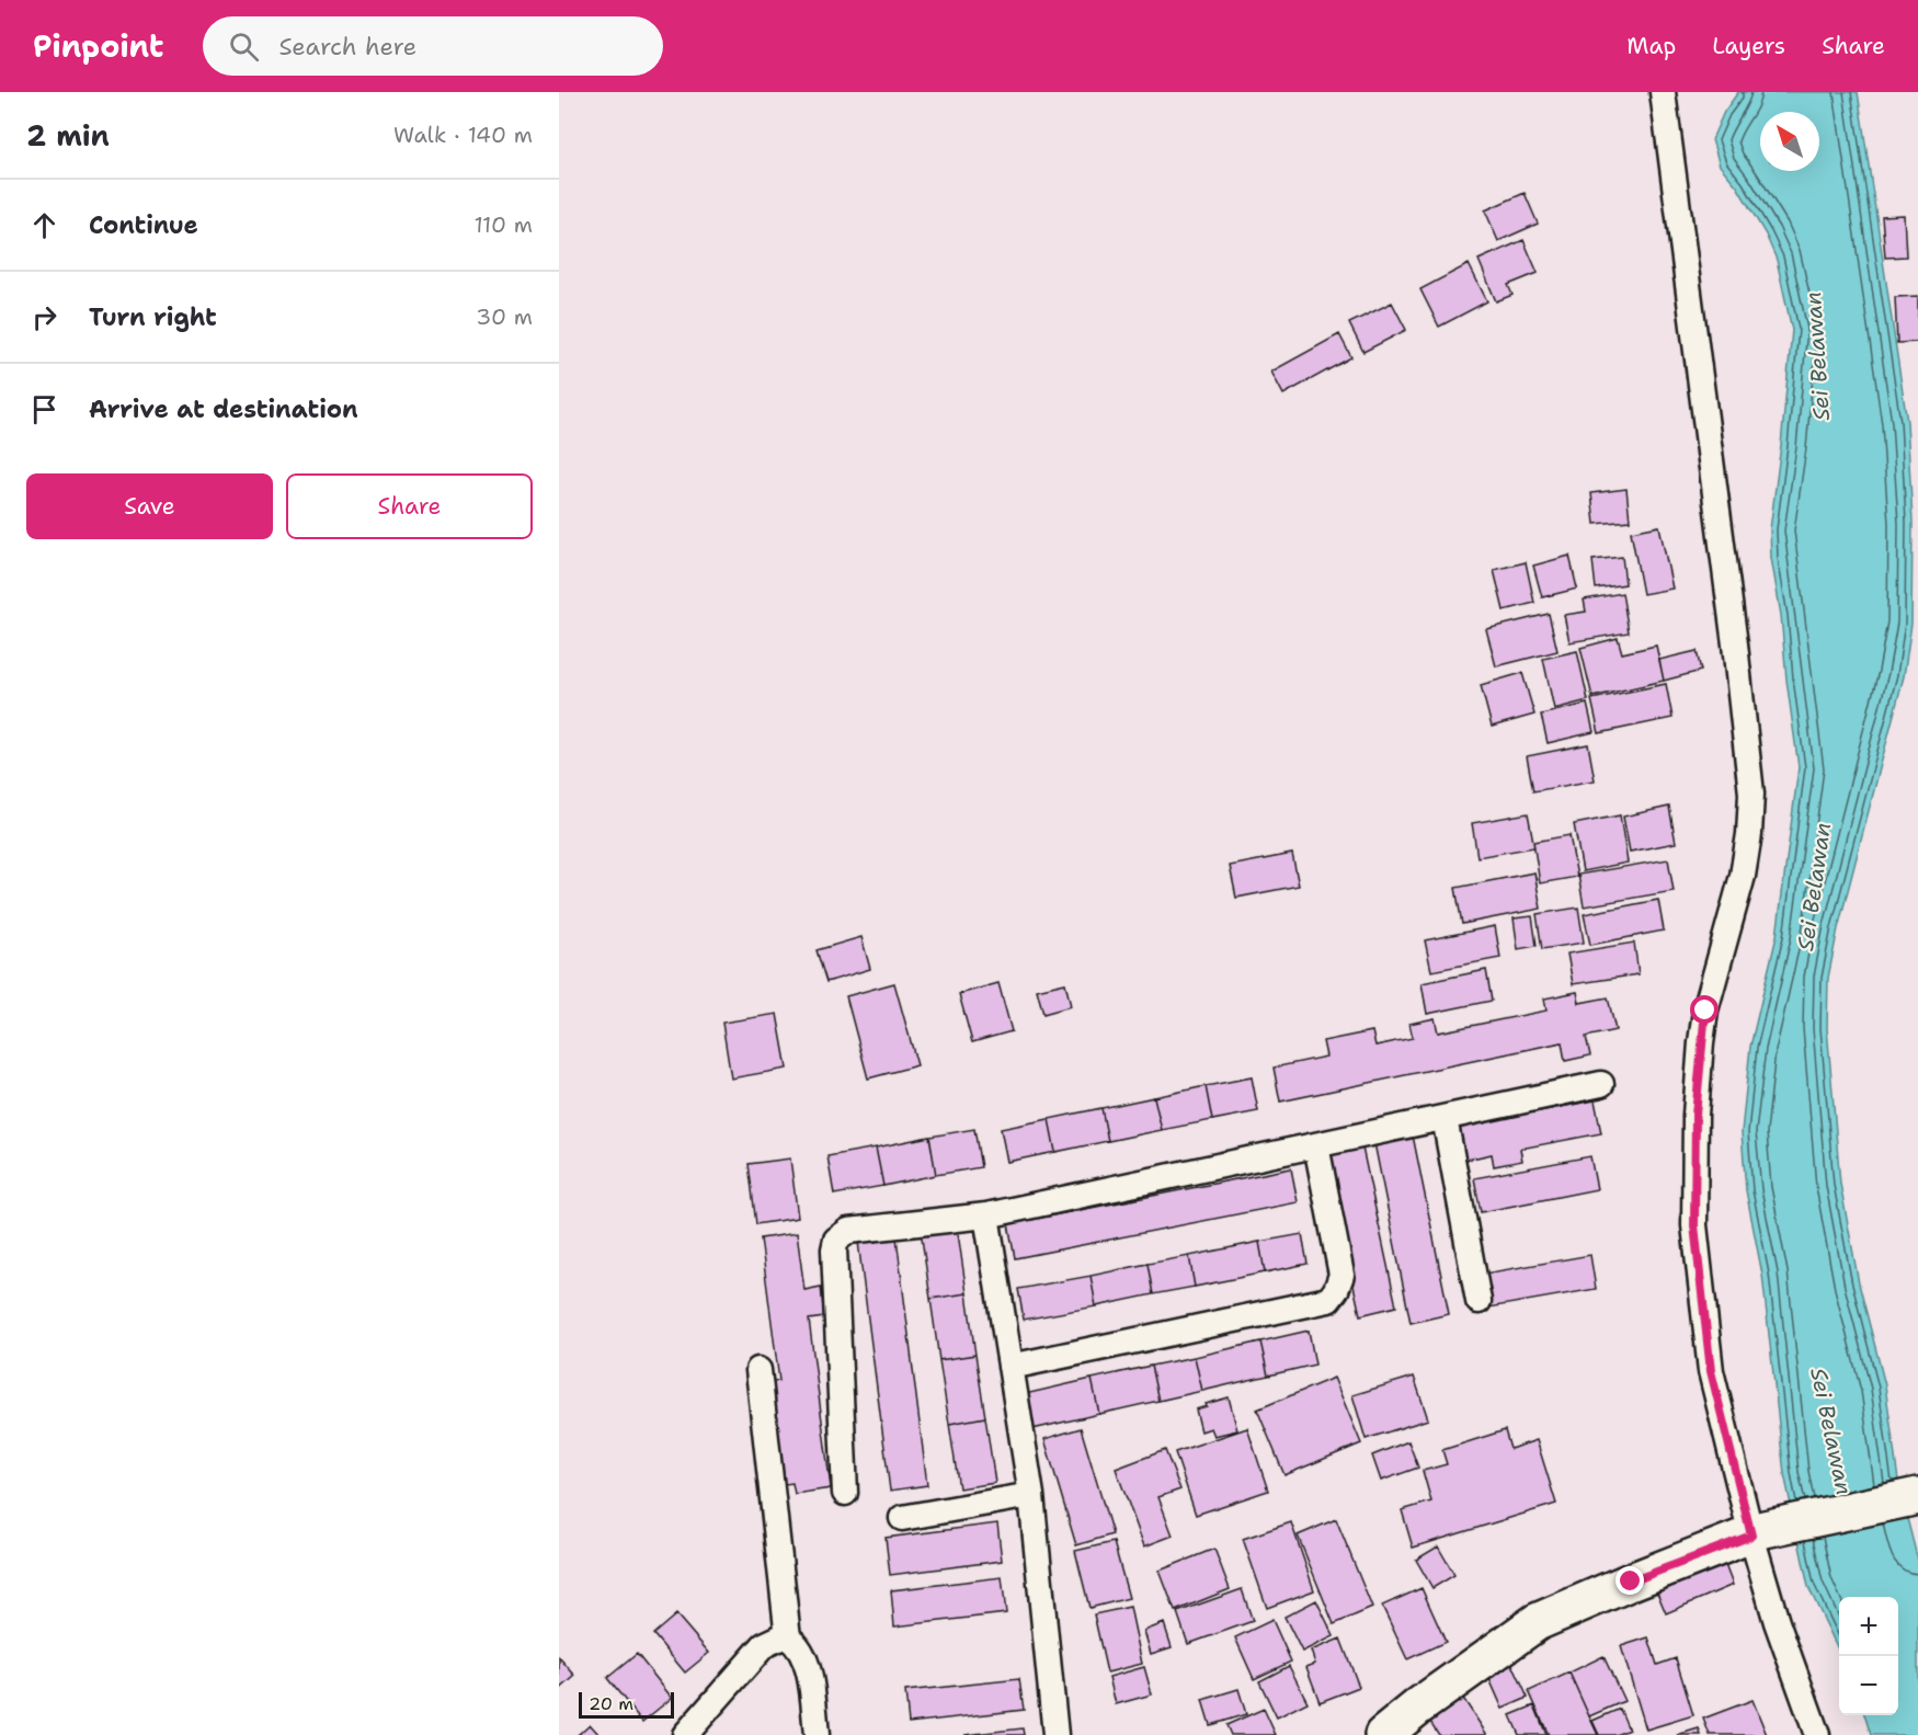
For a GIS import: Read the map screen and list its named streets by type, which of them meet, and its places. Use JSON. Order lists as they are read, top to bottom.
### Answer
{
  "water": ["Sei Belawan"],
  "scale_bar": "20 m",
  "north": "top left",
  "page": {
    "header": "Pinpoint",
    "search": "Search here",
    "nav": ["Map", "Layers", "Share"],
    "heading": ["2 min", "Walk · 140 m"],
    "list": [
      ["Continue", "110 m"],
      ["Turn right", "30 m"],
      "Arrive at destination"
    ],
    "buttons": ["Save", "Share"],
    "map_buttons": ["+", "−"],
    "scale": "20 m"
  }
}
